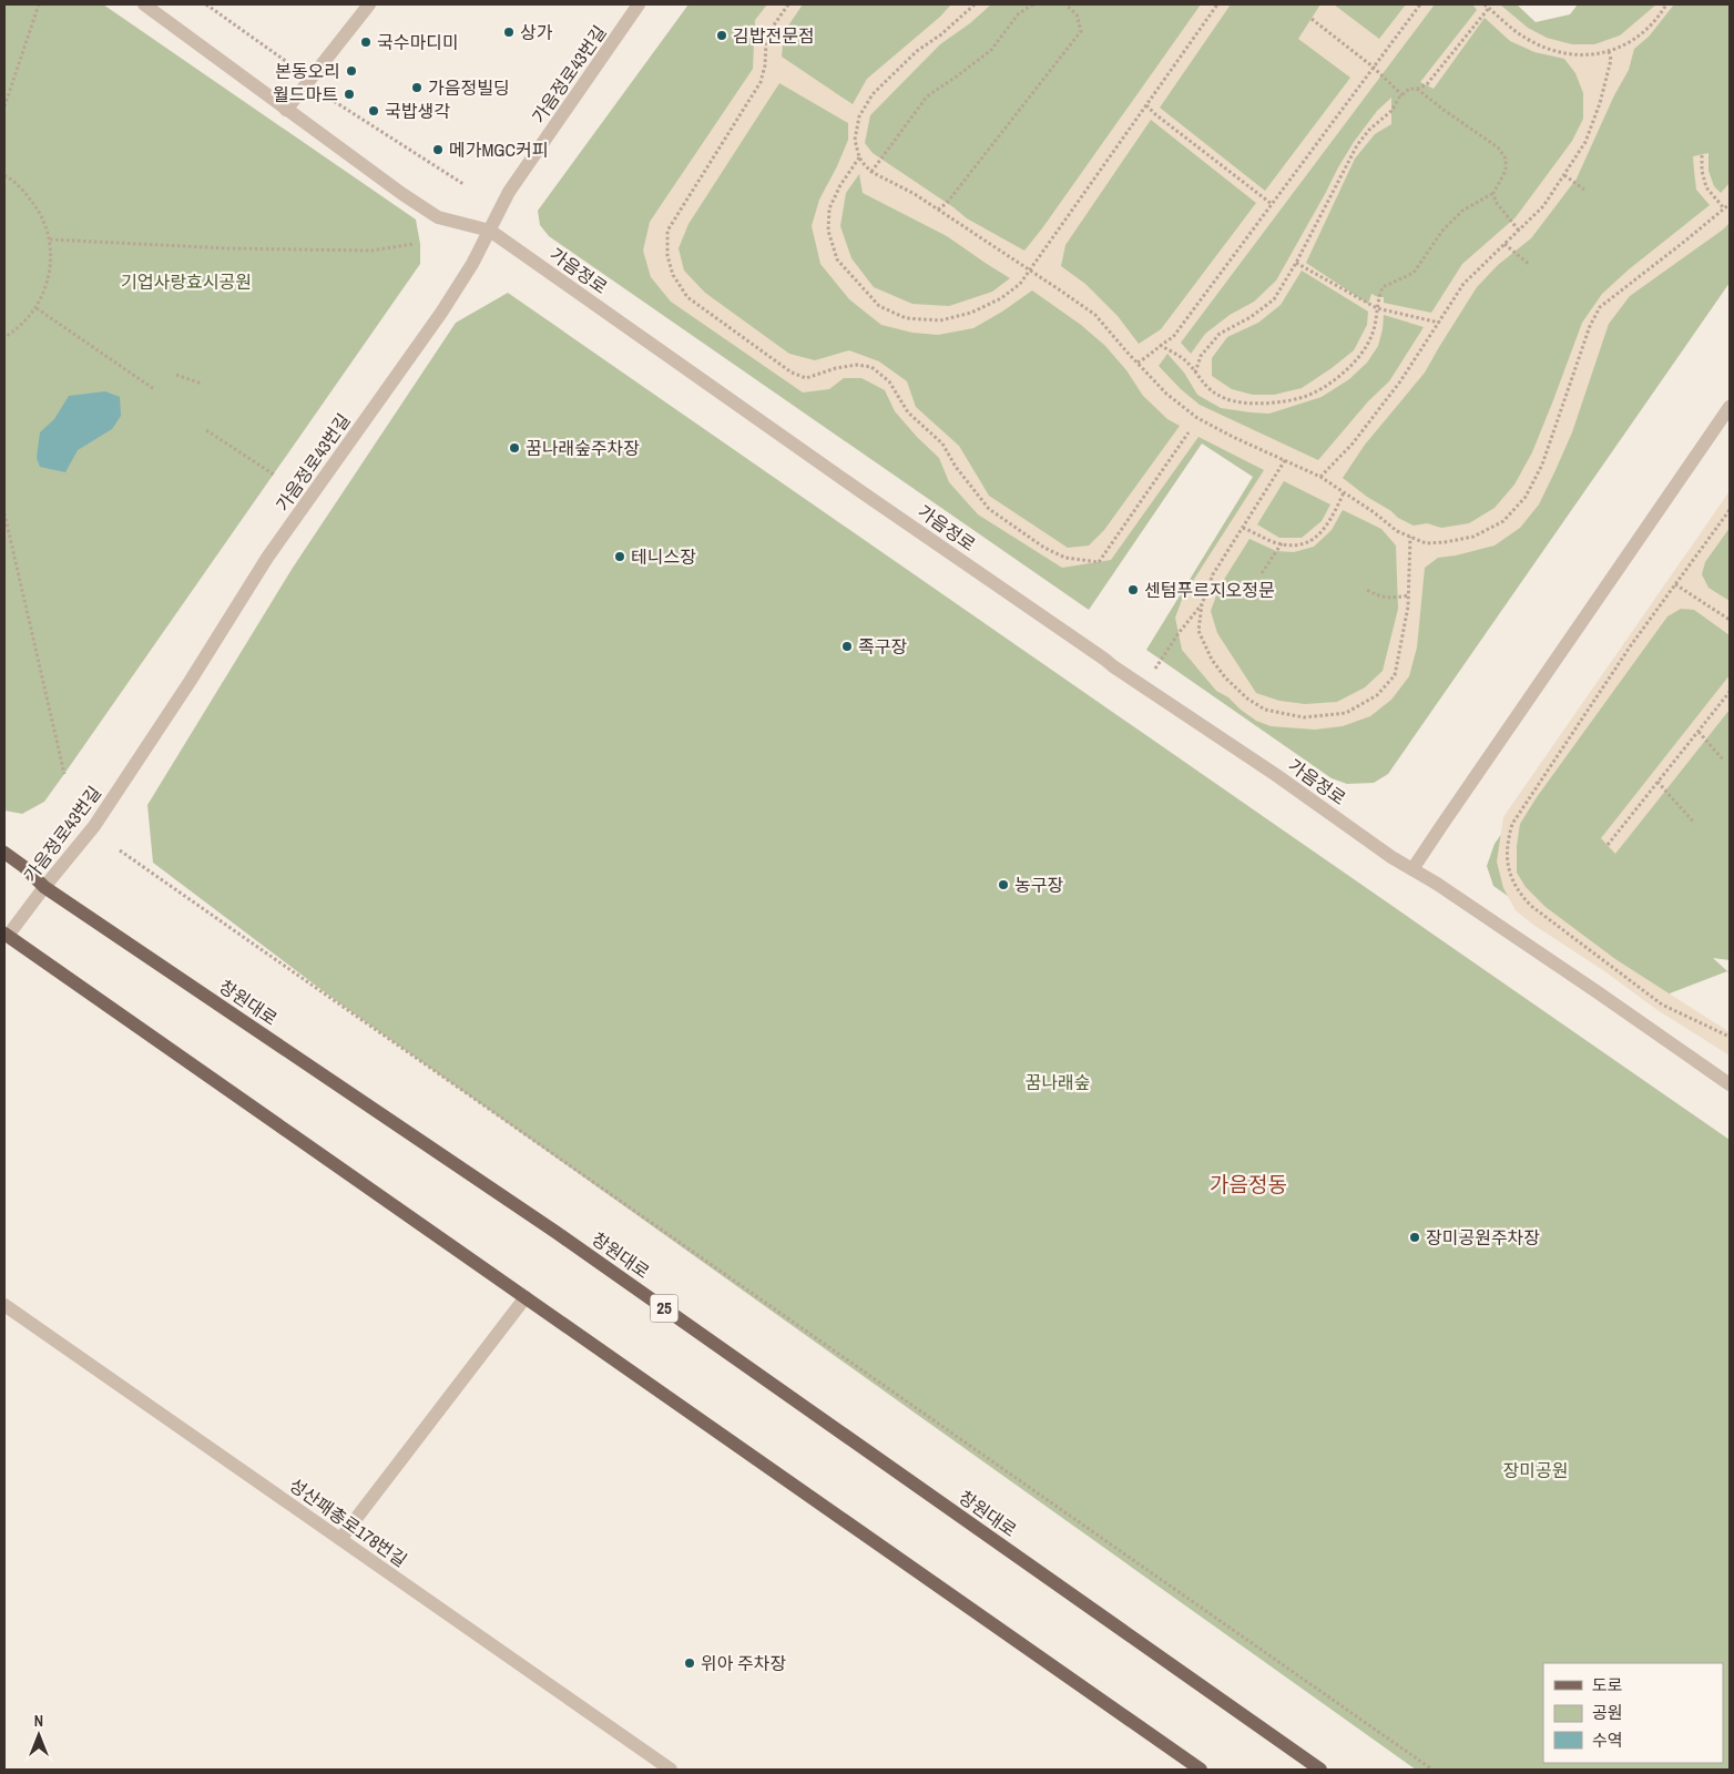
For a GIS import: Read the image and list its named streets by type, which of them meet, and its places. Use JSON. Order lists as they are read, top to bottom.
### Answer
{
  "streets": {
    "main road": ["창원대로", "25"],
    "street": ["가음정로43번길", "가음정로", "성산패총로178번길"]
  },
  "crossings": [
    ["가음정로43번길", "가음정로"],
    ["가음정로43번길", "창원대로"]
  ],
  "districts": ["가음정동"],
  "parks": ["기업사랑효시공원", "꿈나래숲", "장미공원"],
  "places": [
    "상가",
    "김밥전문점",
    "국수마디미",
    "본동오리",
    "가음정빌딩",
    "월드마트",
    "국밥생각",
    "메가MGC커피",
    "꿈나래숲주차장",
    "테니스장",
    "센텀푸르지오정문",
    "족구장",
    "농구장",
    "장미공원주차장",
    "위아 주차장"
  ],
  "legend": ["도로", "공원", "수역"],
  "north": "top"
}
